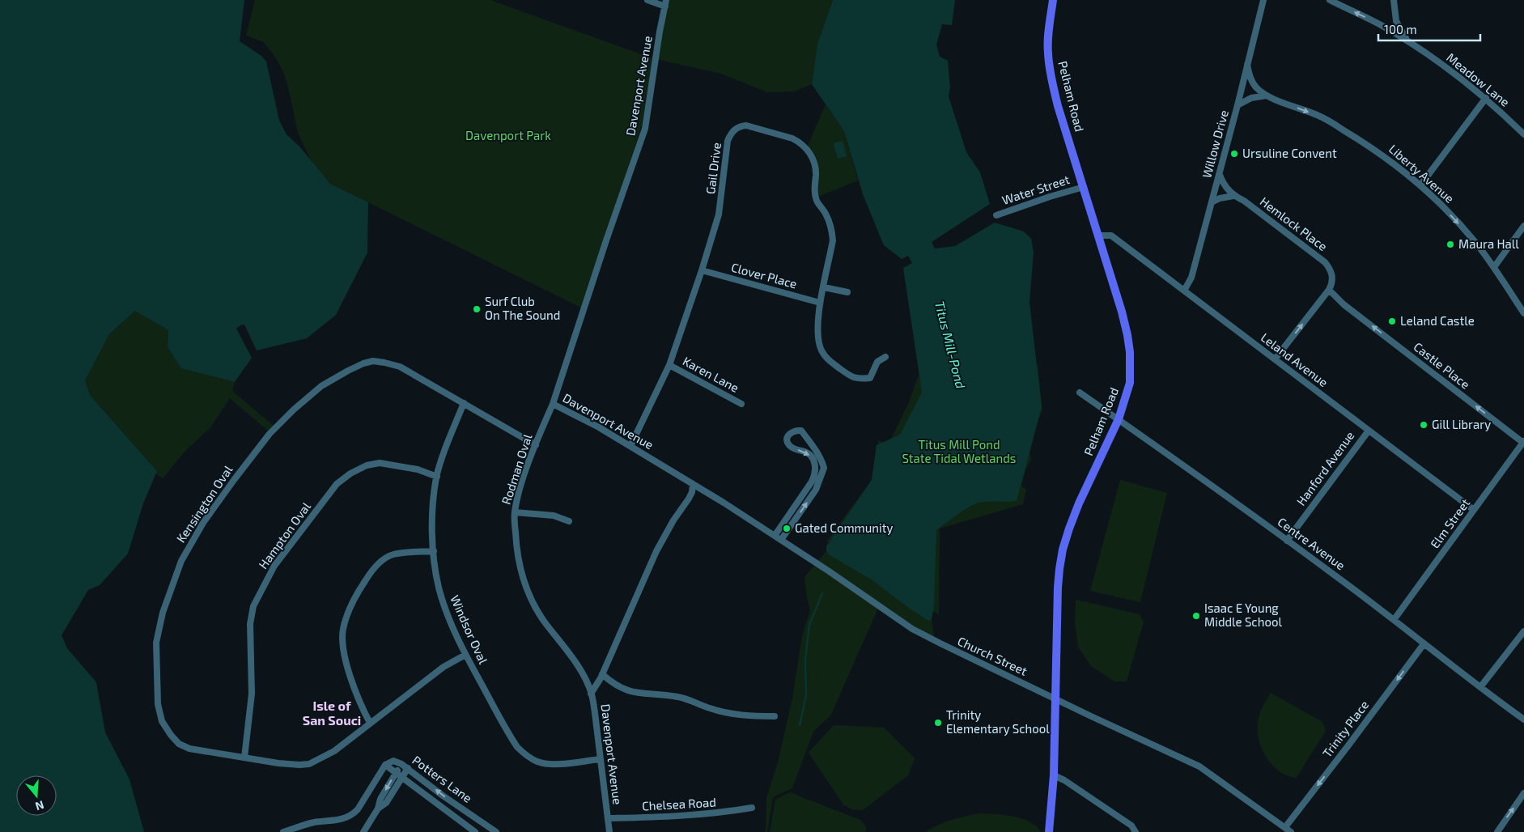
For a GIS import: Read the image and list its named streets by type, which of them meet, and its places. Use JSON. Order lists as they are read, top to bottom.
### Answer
{
  "streets": {
    "main road": ["Pelham Road"],
    "street": [
      "Meadow Lane",
      "Davenport Avenue",
      "Willow Drive",
      "Gail Drive",
      "Liberty Avenue",
      "Water Street",
      "Hemlock Place",
      "Clover Place",
      "Leland Avenue",
      "Castle Place",
      "Karen Lane",
      "Hanford Avenue",
      "Rodman Oval",
      "Kensington Oval",
      "Elm Street",
      "Hampton Oval",
      "Centre Avenue",
      "Windsor Oval",
      "Church Street",
      "Trinity Place",
      "Potters Lane",
      "Chelsea Road"
    ]
  },
  "crossings": [
    ["Davenport Avenue", "Gail Drive"],
    ["Davenport Avenue", "Rodman Oval"],
    ["Davenport Avenue", "Windsor Oval"],
    ["Davenport Avenue", "Church Street"],
    ["Davenport Avenue", "Chelsea Road"],
    ["Pelham Road", "Water Street"],
    ["Pelham Road", "Leland Avenue"],
    ["Pelham Road", "Centre Avenue"],
    ["Pelham Road", "Church Street"],
    ["Willow Drive", "Liberty Avenue"],
    ["Willow Drive", "Hemlock Place"],
    ["Willow Drive", "Leland Avenue"],
    ["Gail Drive", "Clover Place"],
    ["Gail Drive", "Karen Lane"],
    ["Hemlock Place", "Castle Place"],
    ["Leland Avenue", "Hanford Avenue"],
    ["Leland Avenue", "Elm Street"],
    ["Castle Place", "Elm Street"],
    ["Hanford Avenue", "Centre Avenue"],
    ["Rodman Oval", "Kensington Oval"],
    ["Kensington Oval", "Hampton Oval"],
    ["Kensington Oval", "Windsor Oval"],
    ["Elm Street", "Centre Avenue"],
    ["Hampton Oval", "Windsor Oval"],
    ["Centre Avenue", "Trinity Place"],
    ["Church Street", "Trinity Place"]
  ],
  "one_way": [
    "Meadow Lane",
    "Liberty Avenue",
    "Castle Place",
    "Trinity Place"
  ],
  "districts": ["Isle of San Souci"],
  "water": ["Titus Mill-Pond"],
  "parks": ["Davenport Park", "Titus Mill Pond State Tidal Wetlands"],
  "places": [
    "Ursuline Convent",
    "Maura Hall",
    "Surf Club On The Sound",
    "Leland Castle",
    "Gill Library",
    "Gated Community",
    "Isaac E Young Middle School",
    "Trinity Elementary School"
  ],
  "scale_bar": "100 m",
  "north": "bottom"
}
